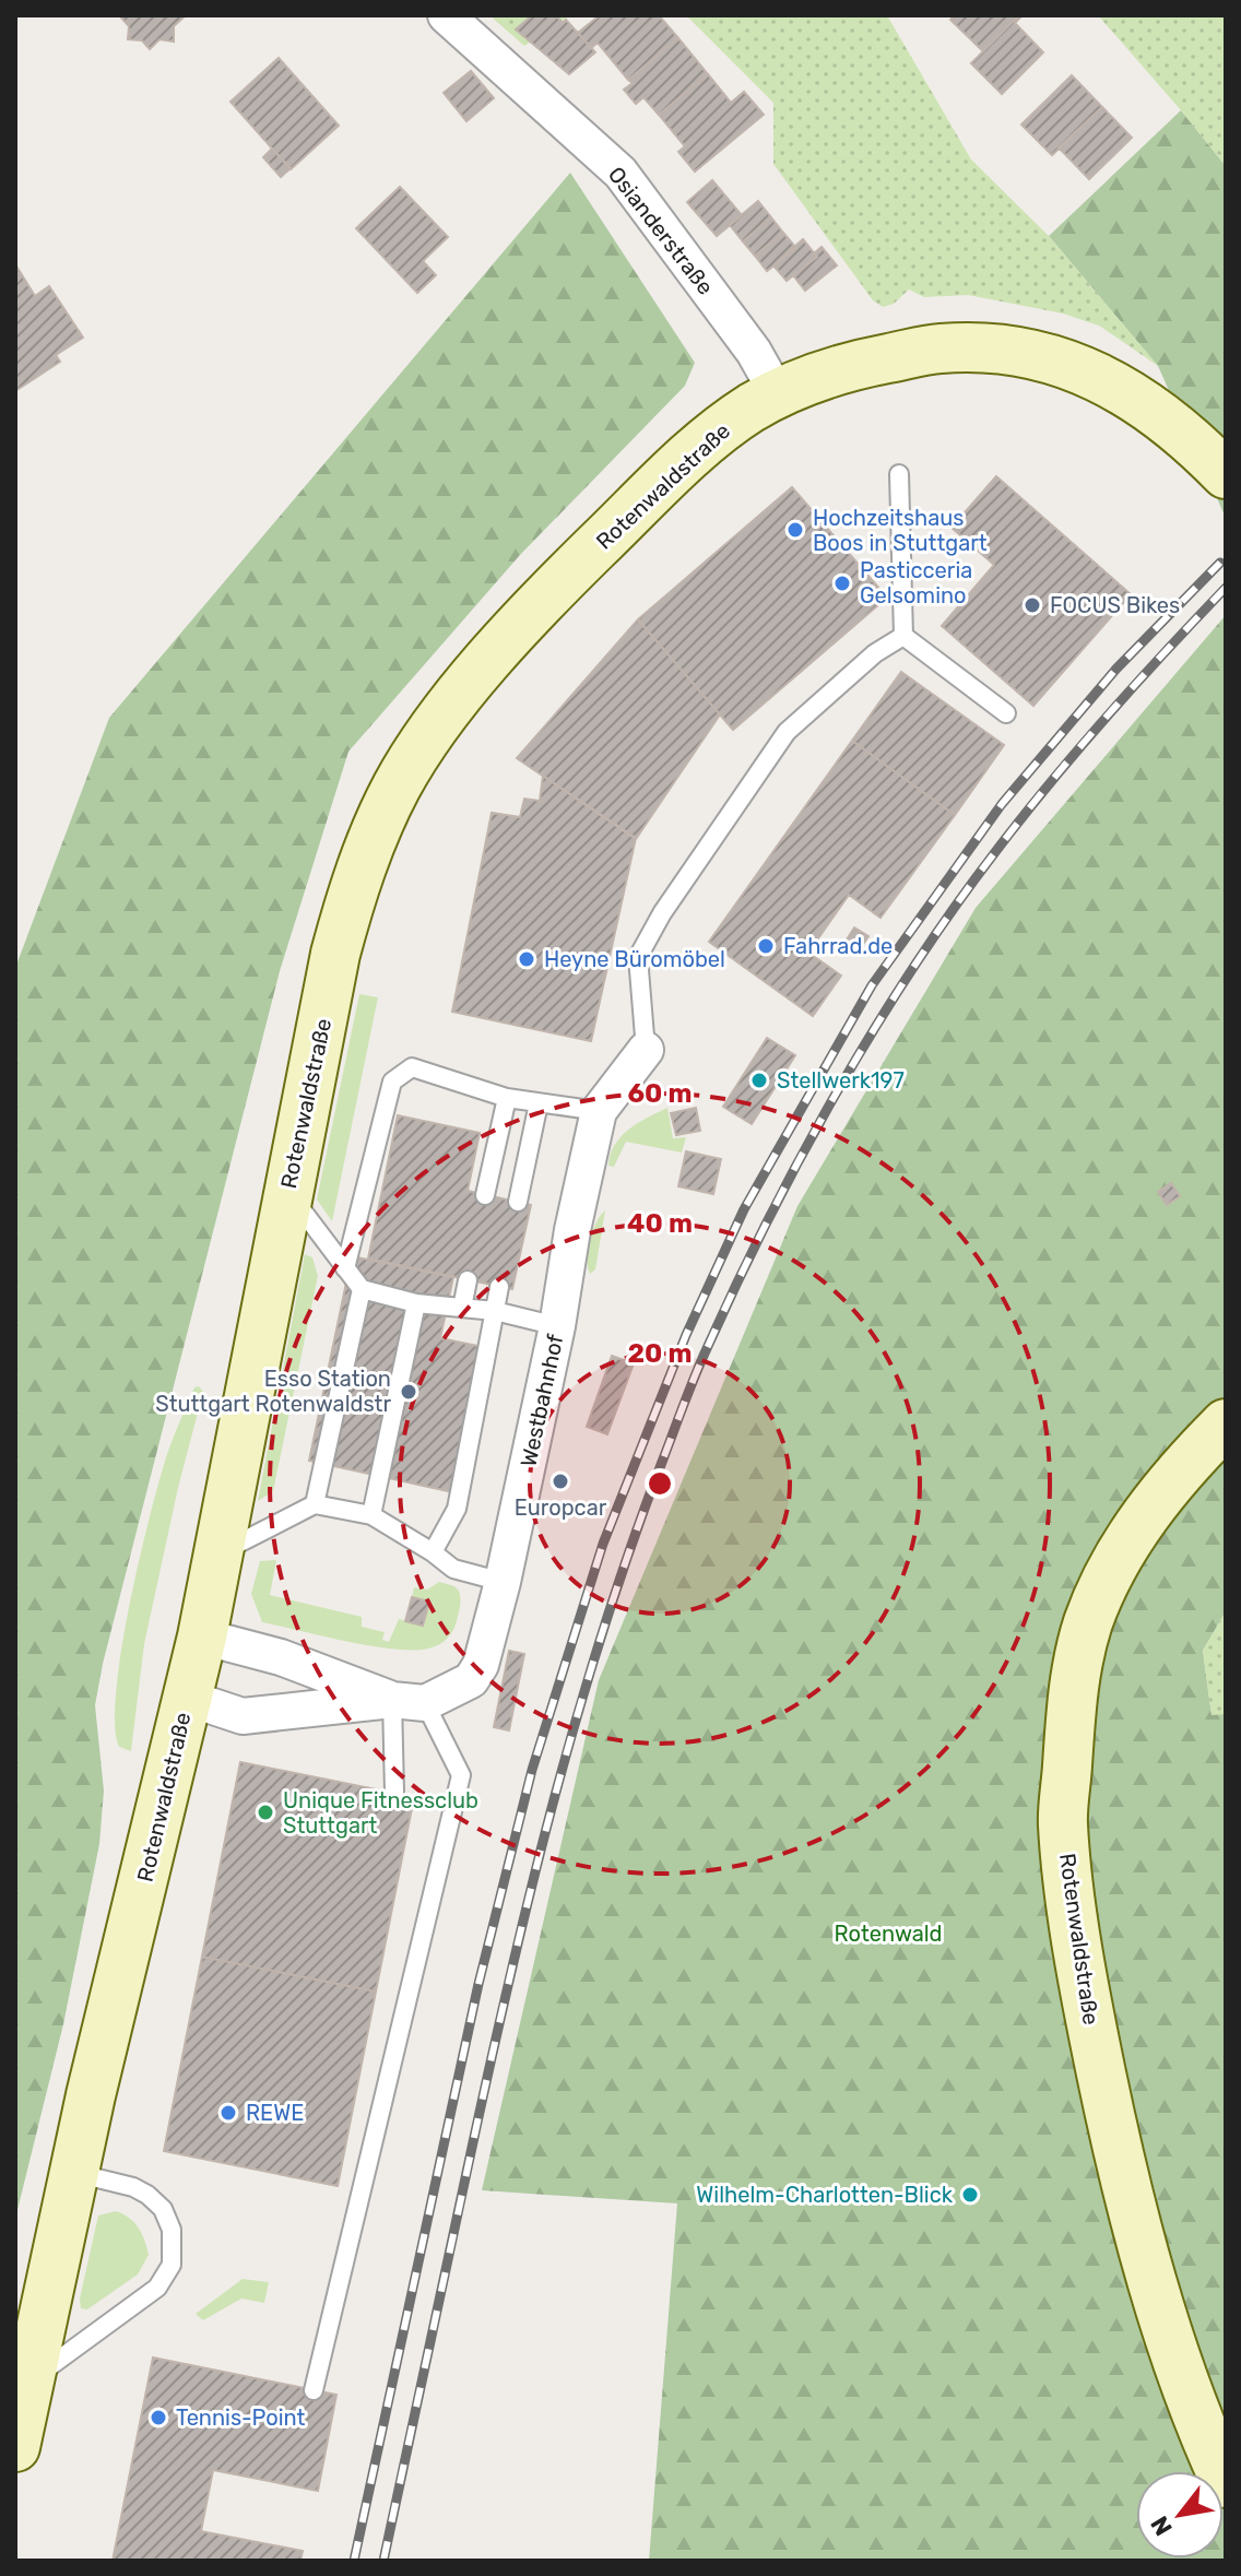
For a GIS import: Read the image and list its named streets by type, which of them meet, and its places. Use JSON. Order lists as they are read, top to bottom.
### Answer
{
  "streets": {
    "main road": ["Rotenwaldstraße"],
    "street": ["Osianderstraße", "Westbahnhof"]
  },
  "crossings": [
    ["Osianderstraße", "Rotenwaldstraße"],
    ["Rotenwaldstraße", "Westbahnhof"]
  ],
  "parks": ["Rotenwald"],
  "places": [
    "Hochzeitshaus Boos in Stuttgart",
    "Pasticceria Gelsomino",
    "FOCUS Bikes",
    "Fahrrad.de",
    "Heyne Büromöbel",
    "Stellwerk197",
    "Esso Station Stuttgart Rotenwaldstr",
    "Europcar",
    "Unique Fitnessclub Stuttgart",
    "REWE",
    "Wilhelm-Charlotten-Blick",
    "Tennis-Point"
  ],
  "north": "bottom left",
  "rings": ["60 m", "40 m", "20 m"]
}
